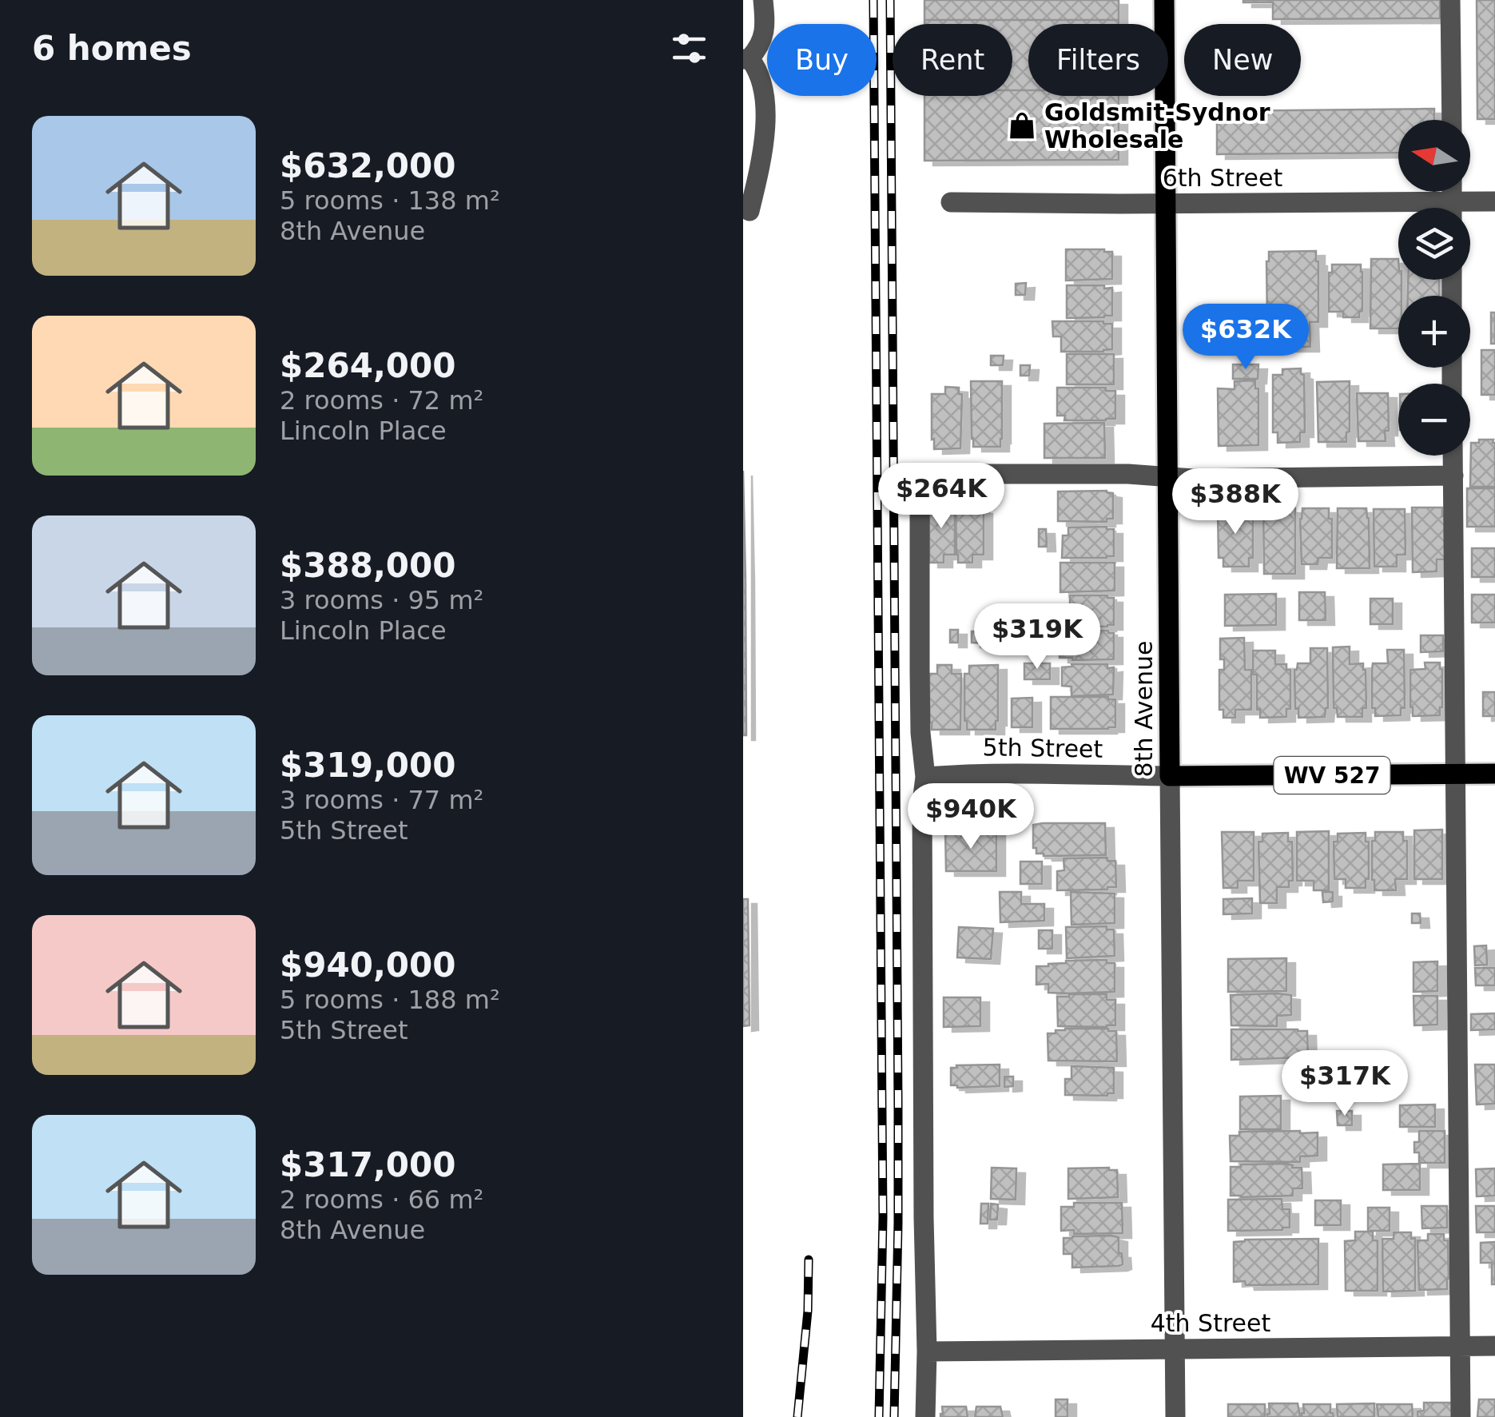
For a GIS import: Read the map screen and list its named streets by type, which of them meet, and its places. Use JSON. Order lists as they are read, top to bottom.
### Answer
{
  "streets": {
    "main road": ["8th Avenue", "5th Street", "WV 527"],
    "street": ["6th Street", "4th Street"]
  },
  "crossings": [
    ["6th Street", "8th Avenue"],
    ["8th Avenue", "5th Street"],
    ["8th Avenue", "4th Street"]
  ],
  "places": {
    "shop": ["Goldsmit-Sydnor Wholesale"]
  },
  "north": "left",
  "page": {
    "heading": "6 homes",
    "chip": [
      "Buy",
      "Rent",
      "Filters",
      "New"
    ],
    "list": [
      {
        "name": "$632,000",
        "note": "5 rooms · 138 m² · 8th Avenue"
      },
      {
        "name": "$264,000",
        "note": "2 rooms · 72 m² · Lincoln Place"
      },
      {
        "name": "$388,000",
        "note": "3 rooms · 95 m² · Lincoln Place"
      },
      {
        "name": "$319,000",
        "note": "3 rooms · 77 m² · 5th Street"
      },
      {
        "name": "$940,000",
        "note": "5 rooms · 188 m² · 5th Street"
      },
      {
        "name": "$317,000",
        "note": "2 rooms · 66 m² · 8th Avenue"
      }
    ],
    "map_buttons": ["+", "−"],
    "price": [
      "$632K",
      "$264K",
      "$388K",
      "$319K",
      "$940K",
      "$317K"
    ]
  }
}
